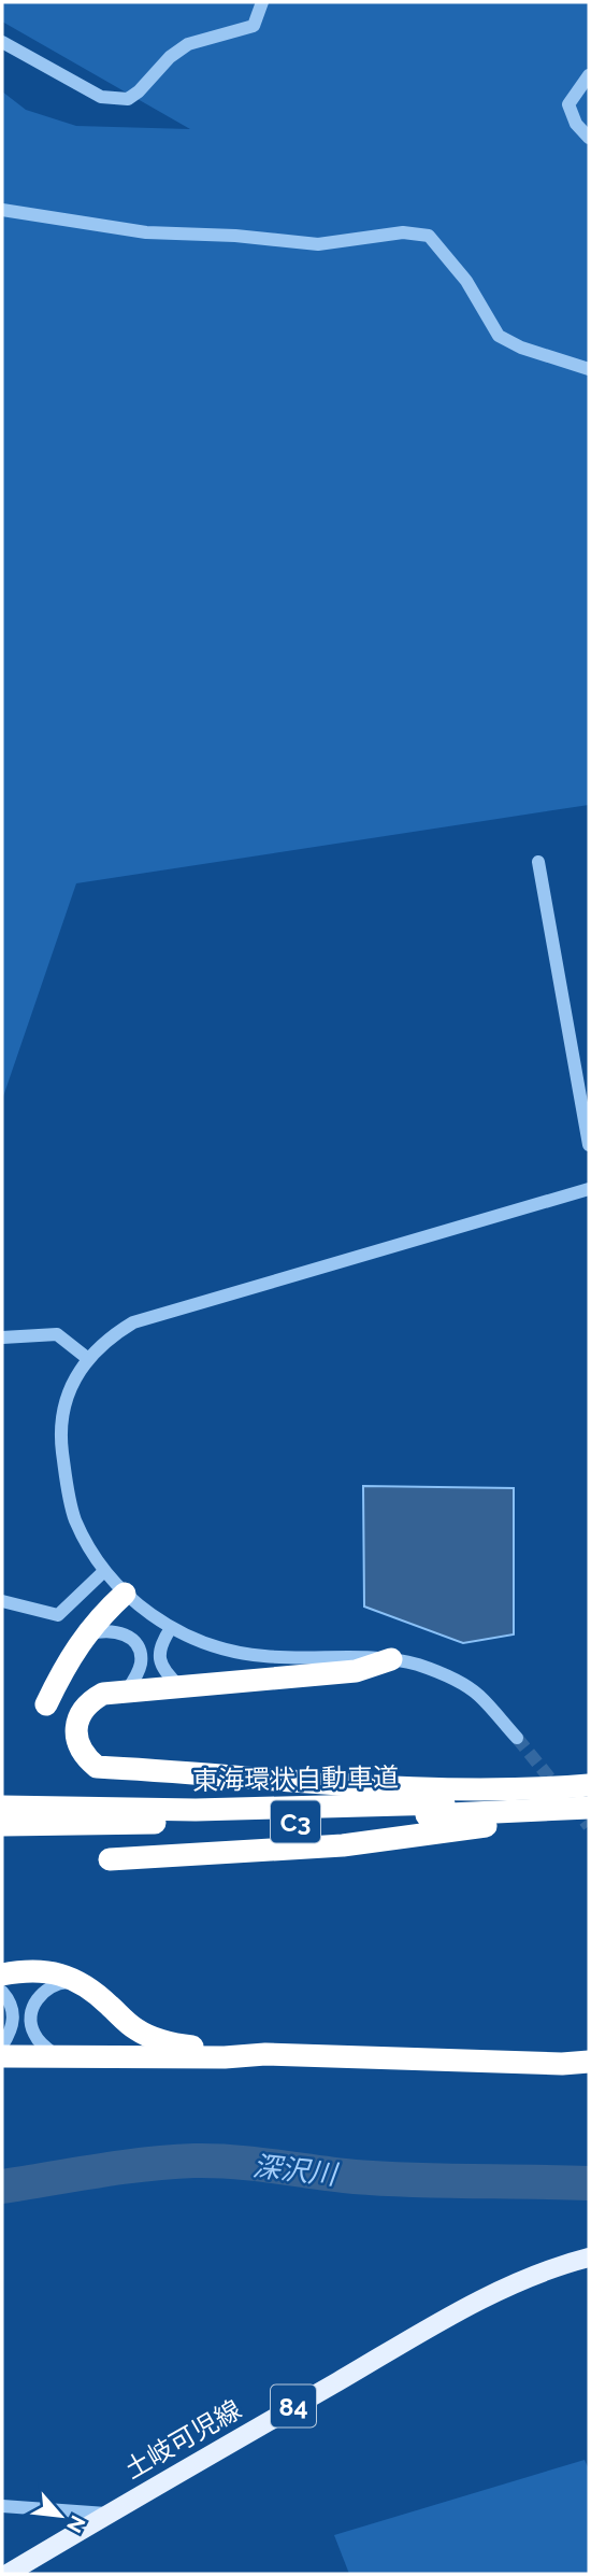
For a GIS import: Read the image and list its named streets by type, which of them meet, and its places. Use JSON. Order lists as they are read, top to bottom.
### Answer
{
  "streets": {
    "highway": ["東海環状自動車道", "C3"],
    "main road": ["84", "土岐可児線"]
  },
  "water": ["深沢川"],
  "north": "bottom right"
}
